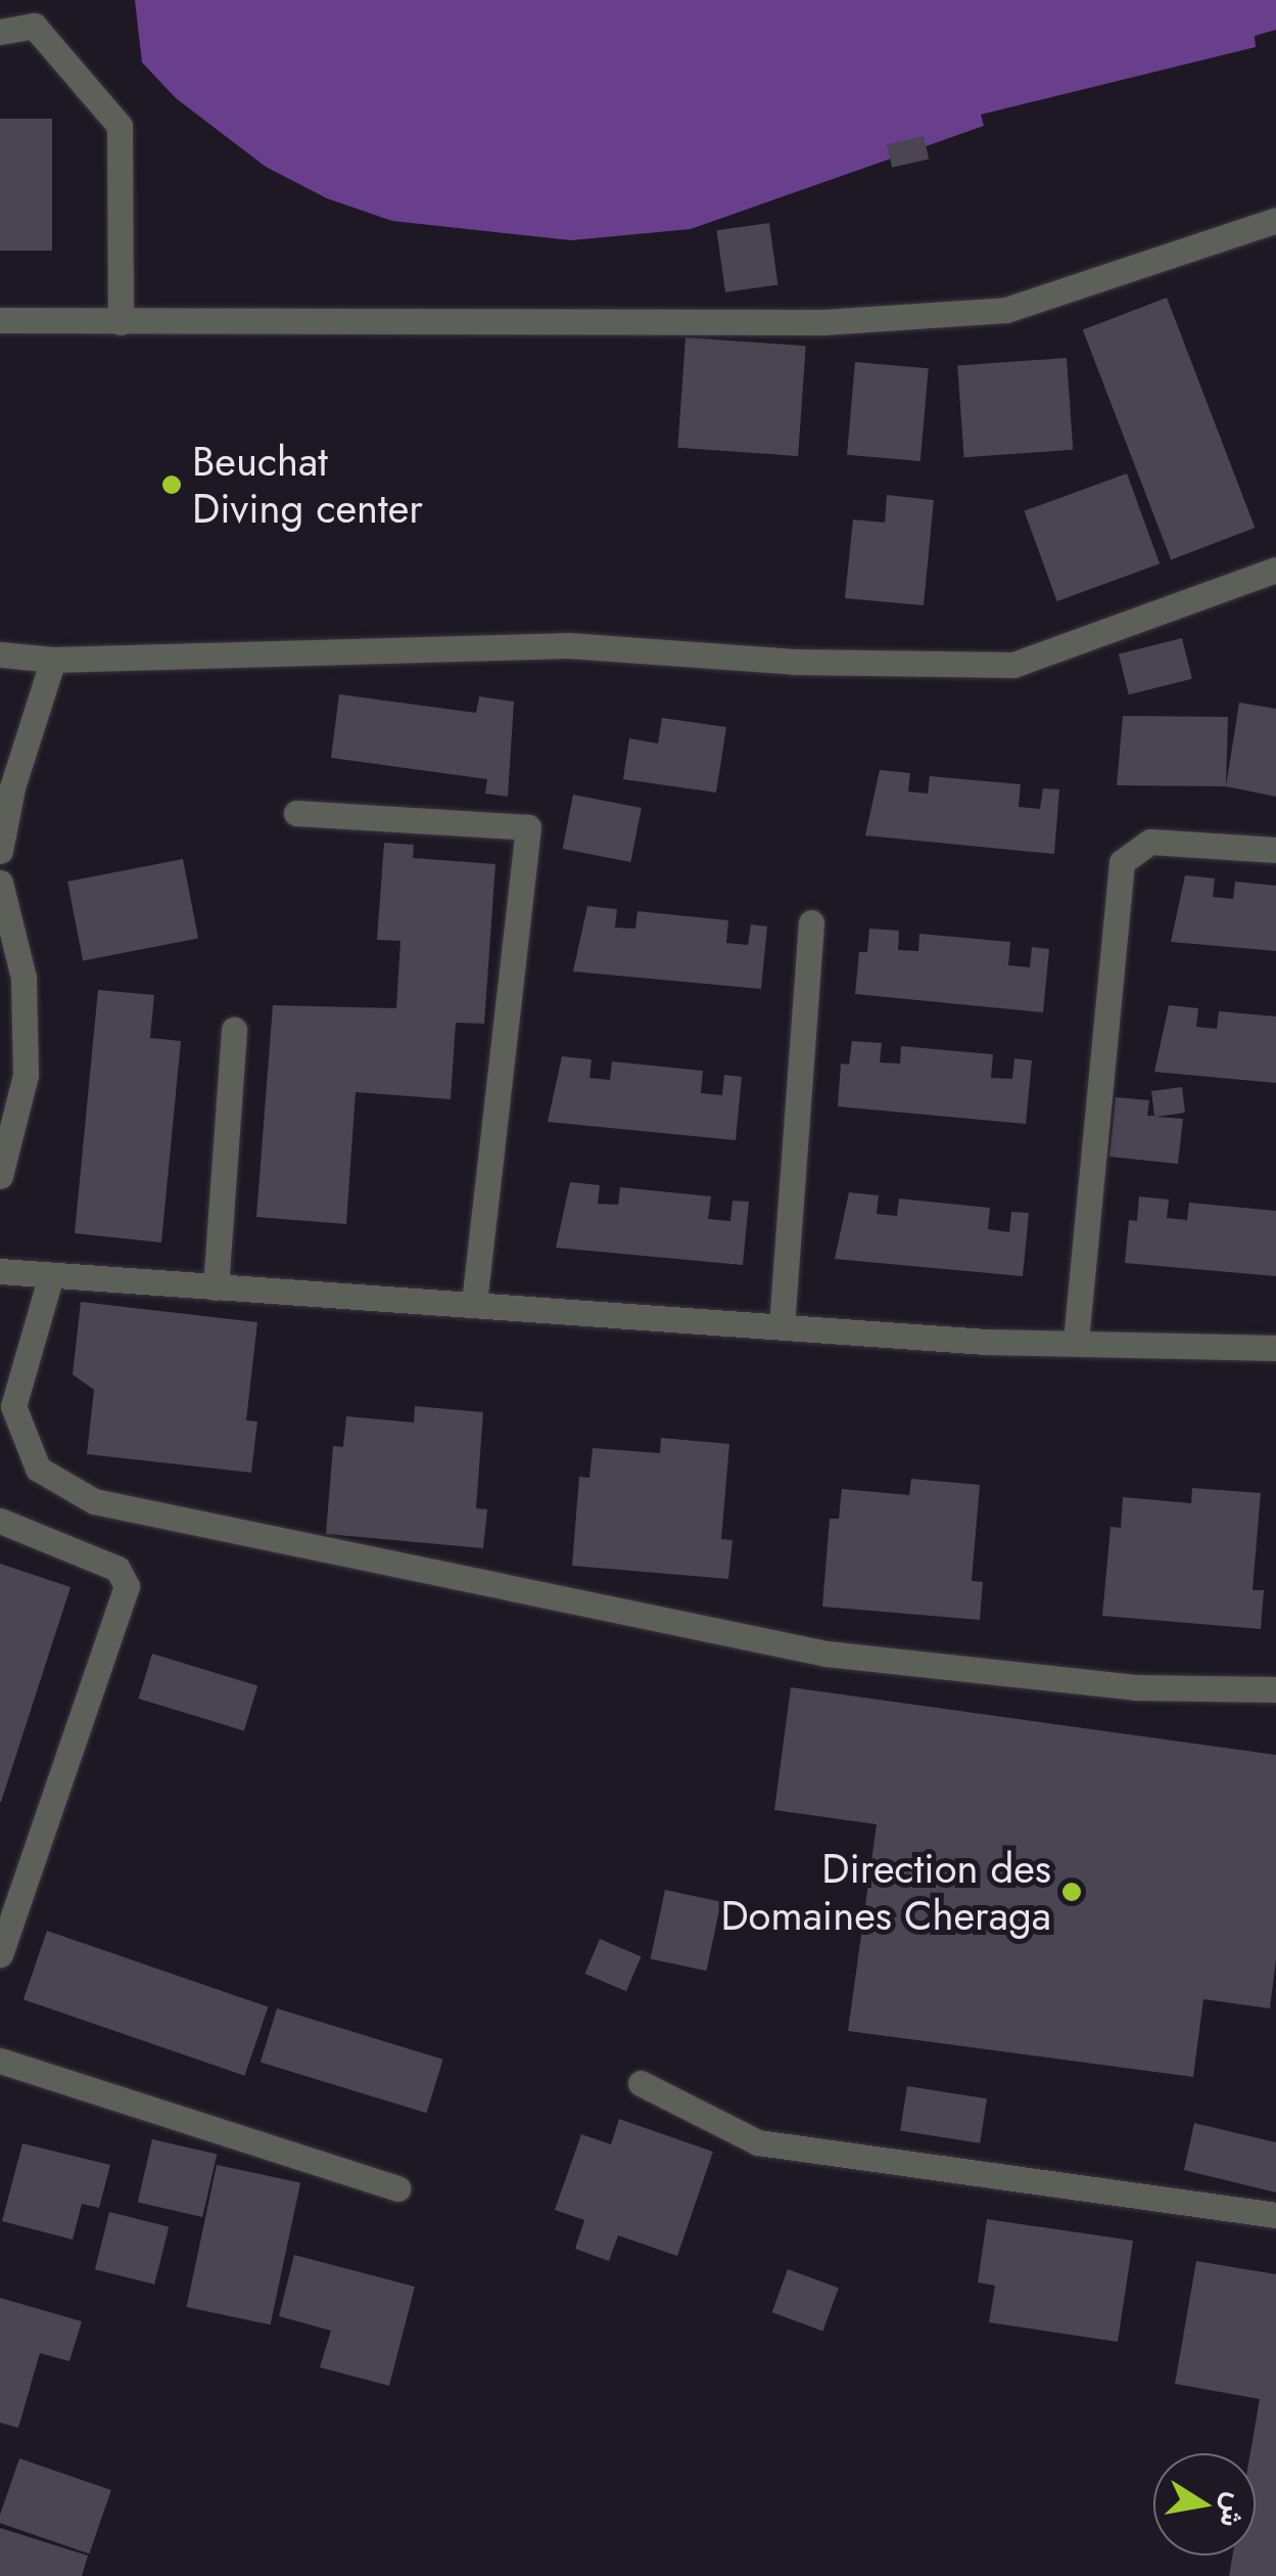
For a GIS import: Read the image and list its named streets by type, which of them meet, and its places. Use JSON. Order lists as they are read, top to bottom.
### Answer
{
  "places": ["Beuchat Diving center", "Direction des Domaines Cheraga"],
  "north": "right"
}
